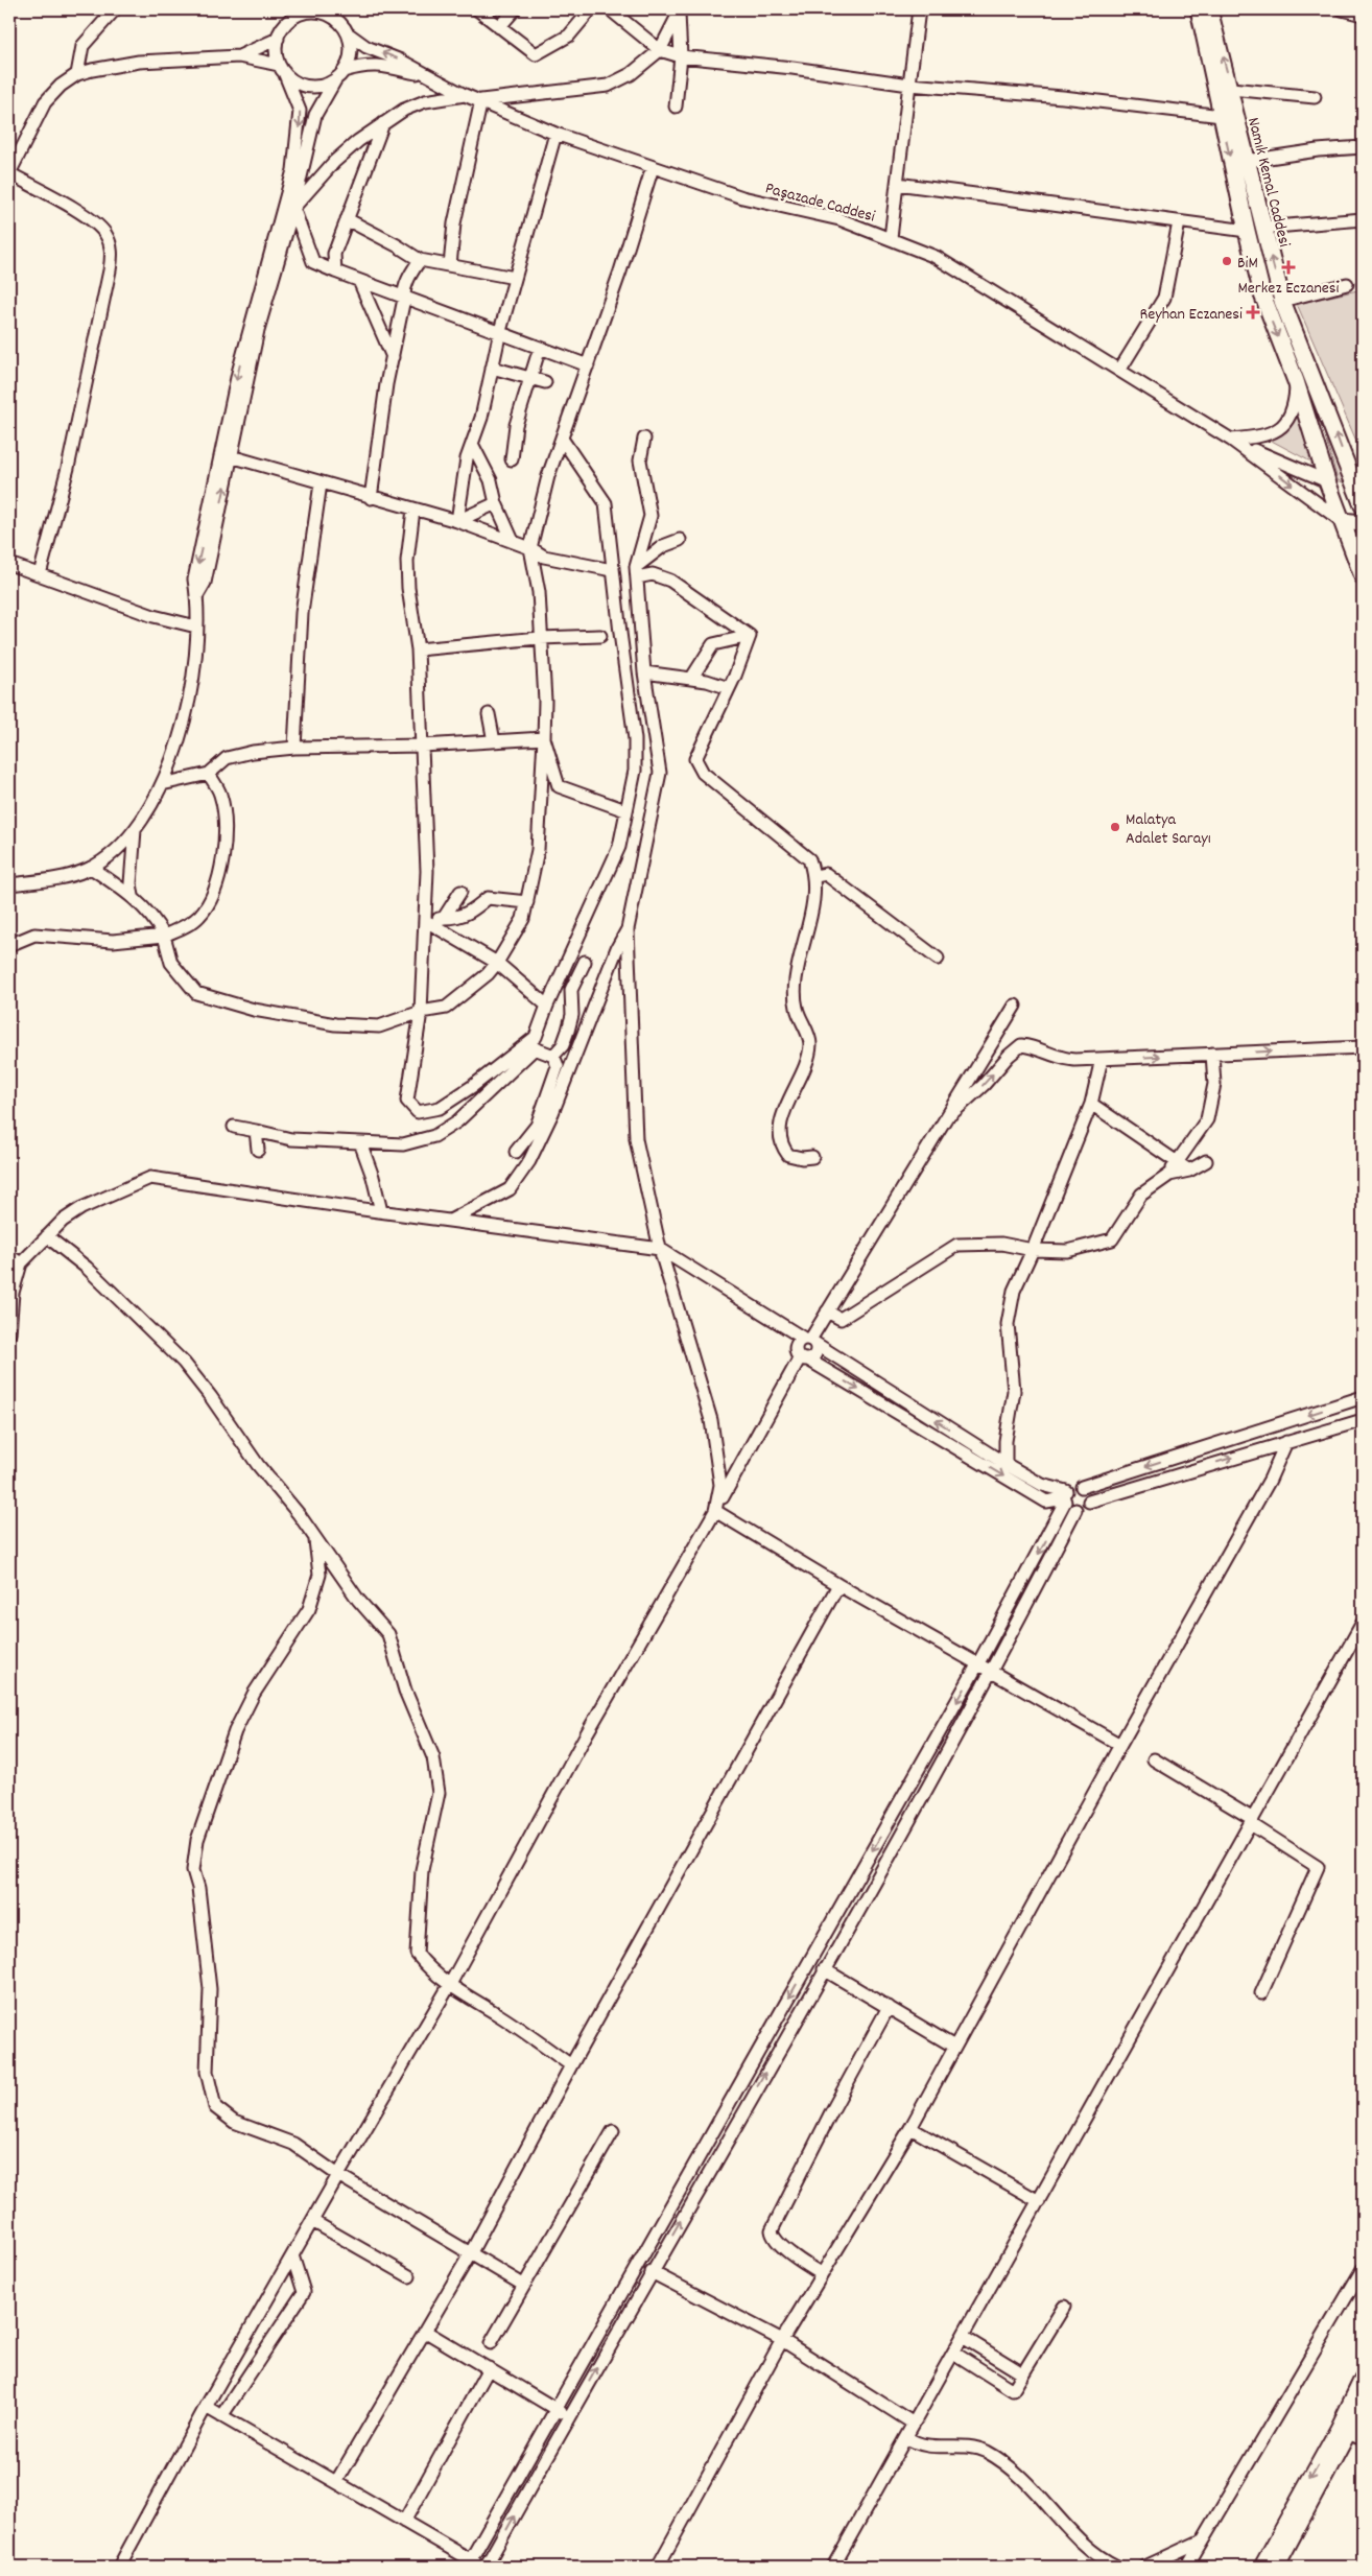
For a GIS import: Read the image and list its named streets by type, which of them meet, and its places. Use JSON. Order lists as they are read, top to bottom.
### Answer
{
  "streets": {
    "main road": ["Namık Kemal Caddesi"],
    "street": ["Paşazade Caddesi"]
  },
  "crossings": [
    ["Namık Kemal Caddesi", "Paşazade Caddesi"]
  ],
  "places": {
    "other": ["BiM", "Malatya Adalet Sarayı"],
    "health": ["Merkez Eczanesi", "Reyhan Eczanesi"]
  }
}
